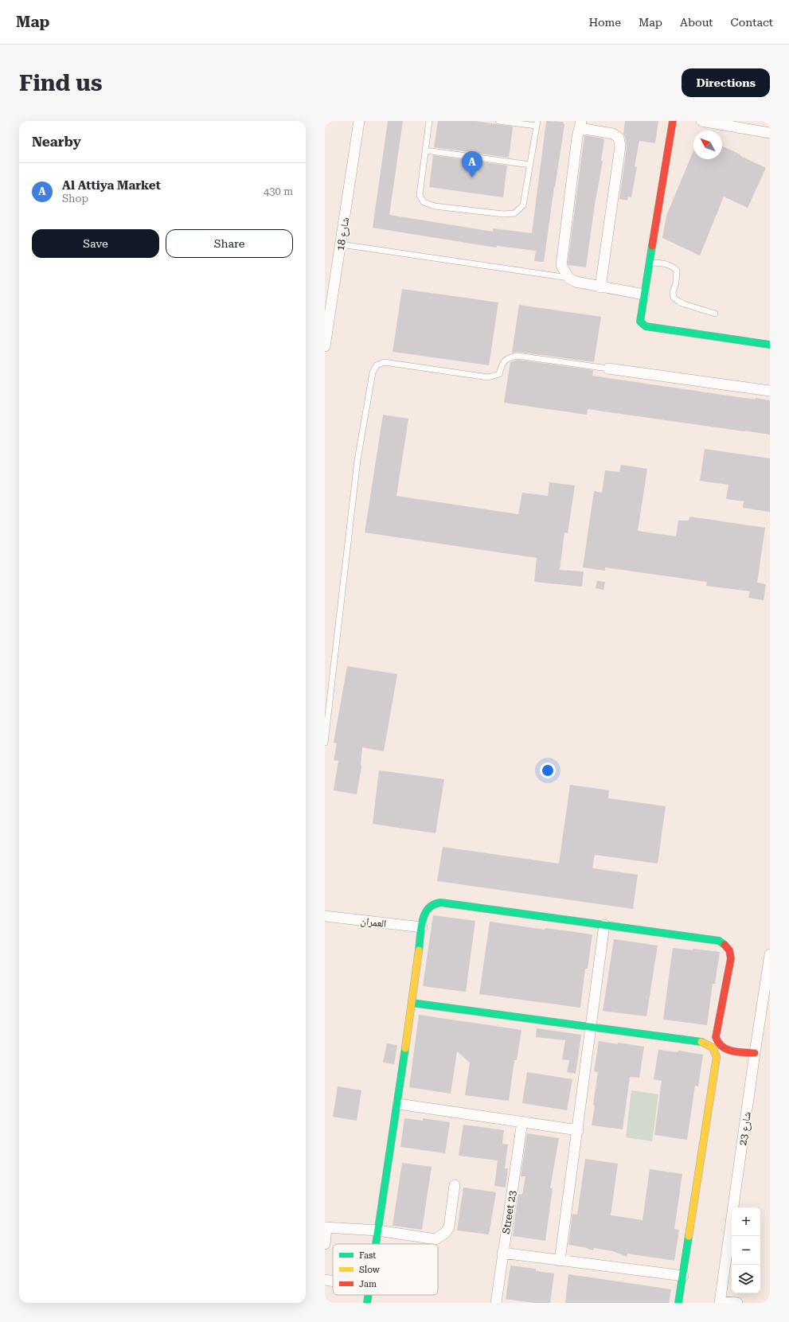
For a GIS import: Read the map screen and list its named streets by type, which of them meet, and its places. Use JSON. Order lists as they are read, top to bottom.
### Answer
{
  "streets": {
    "street": [
      "شارع 18",
      "العمران",
      "شارع 23",
      "Street 23"
    ]
  },
  "legend": ["Fast", "Slow", "Jam"],
  "north": "top left",
  "page": {
    "header": "Map",
    "nav": [
      "Home",
      "Map",
      "About",
      "Contact"
    ],
    "buttons": [
      "Directions",
      ["Save", "Share"]
    ],
    "title": "Find us",
    "heading": "Nearby",
    "pins": "A",
    "list": [
      {
        "mark": "A",
        "name": "Al Attiya Market",
        "note": "Shop",
        "value": "430 m"
      }
    ],
    "map_buttons": ["+", "−"]
  }
}
